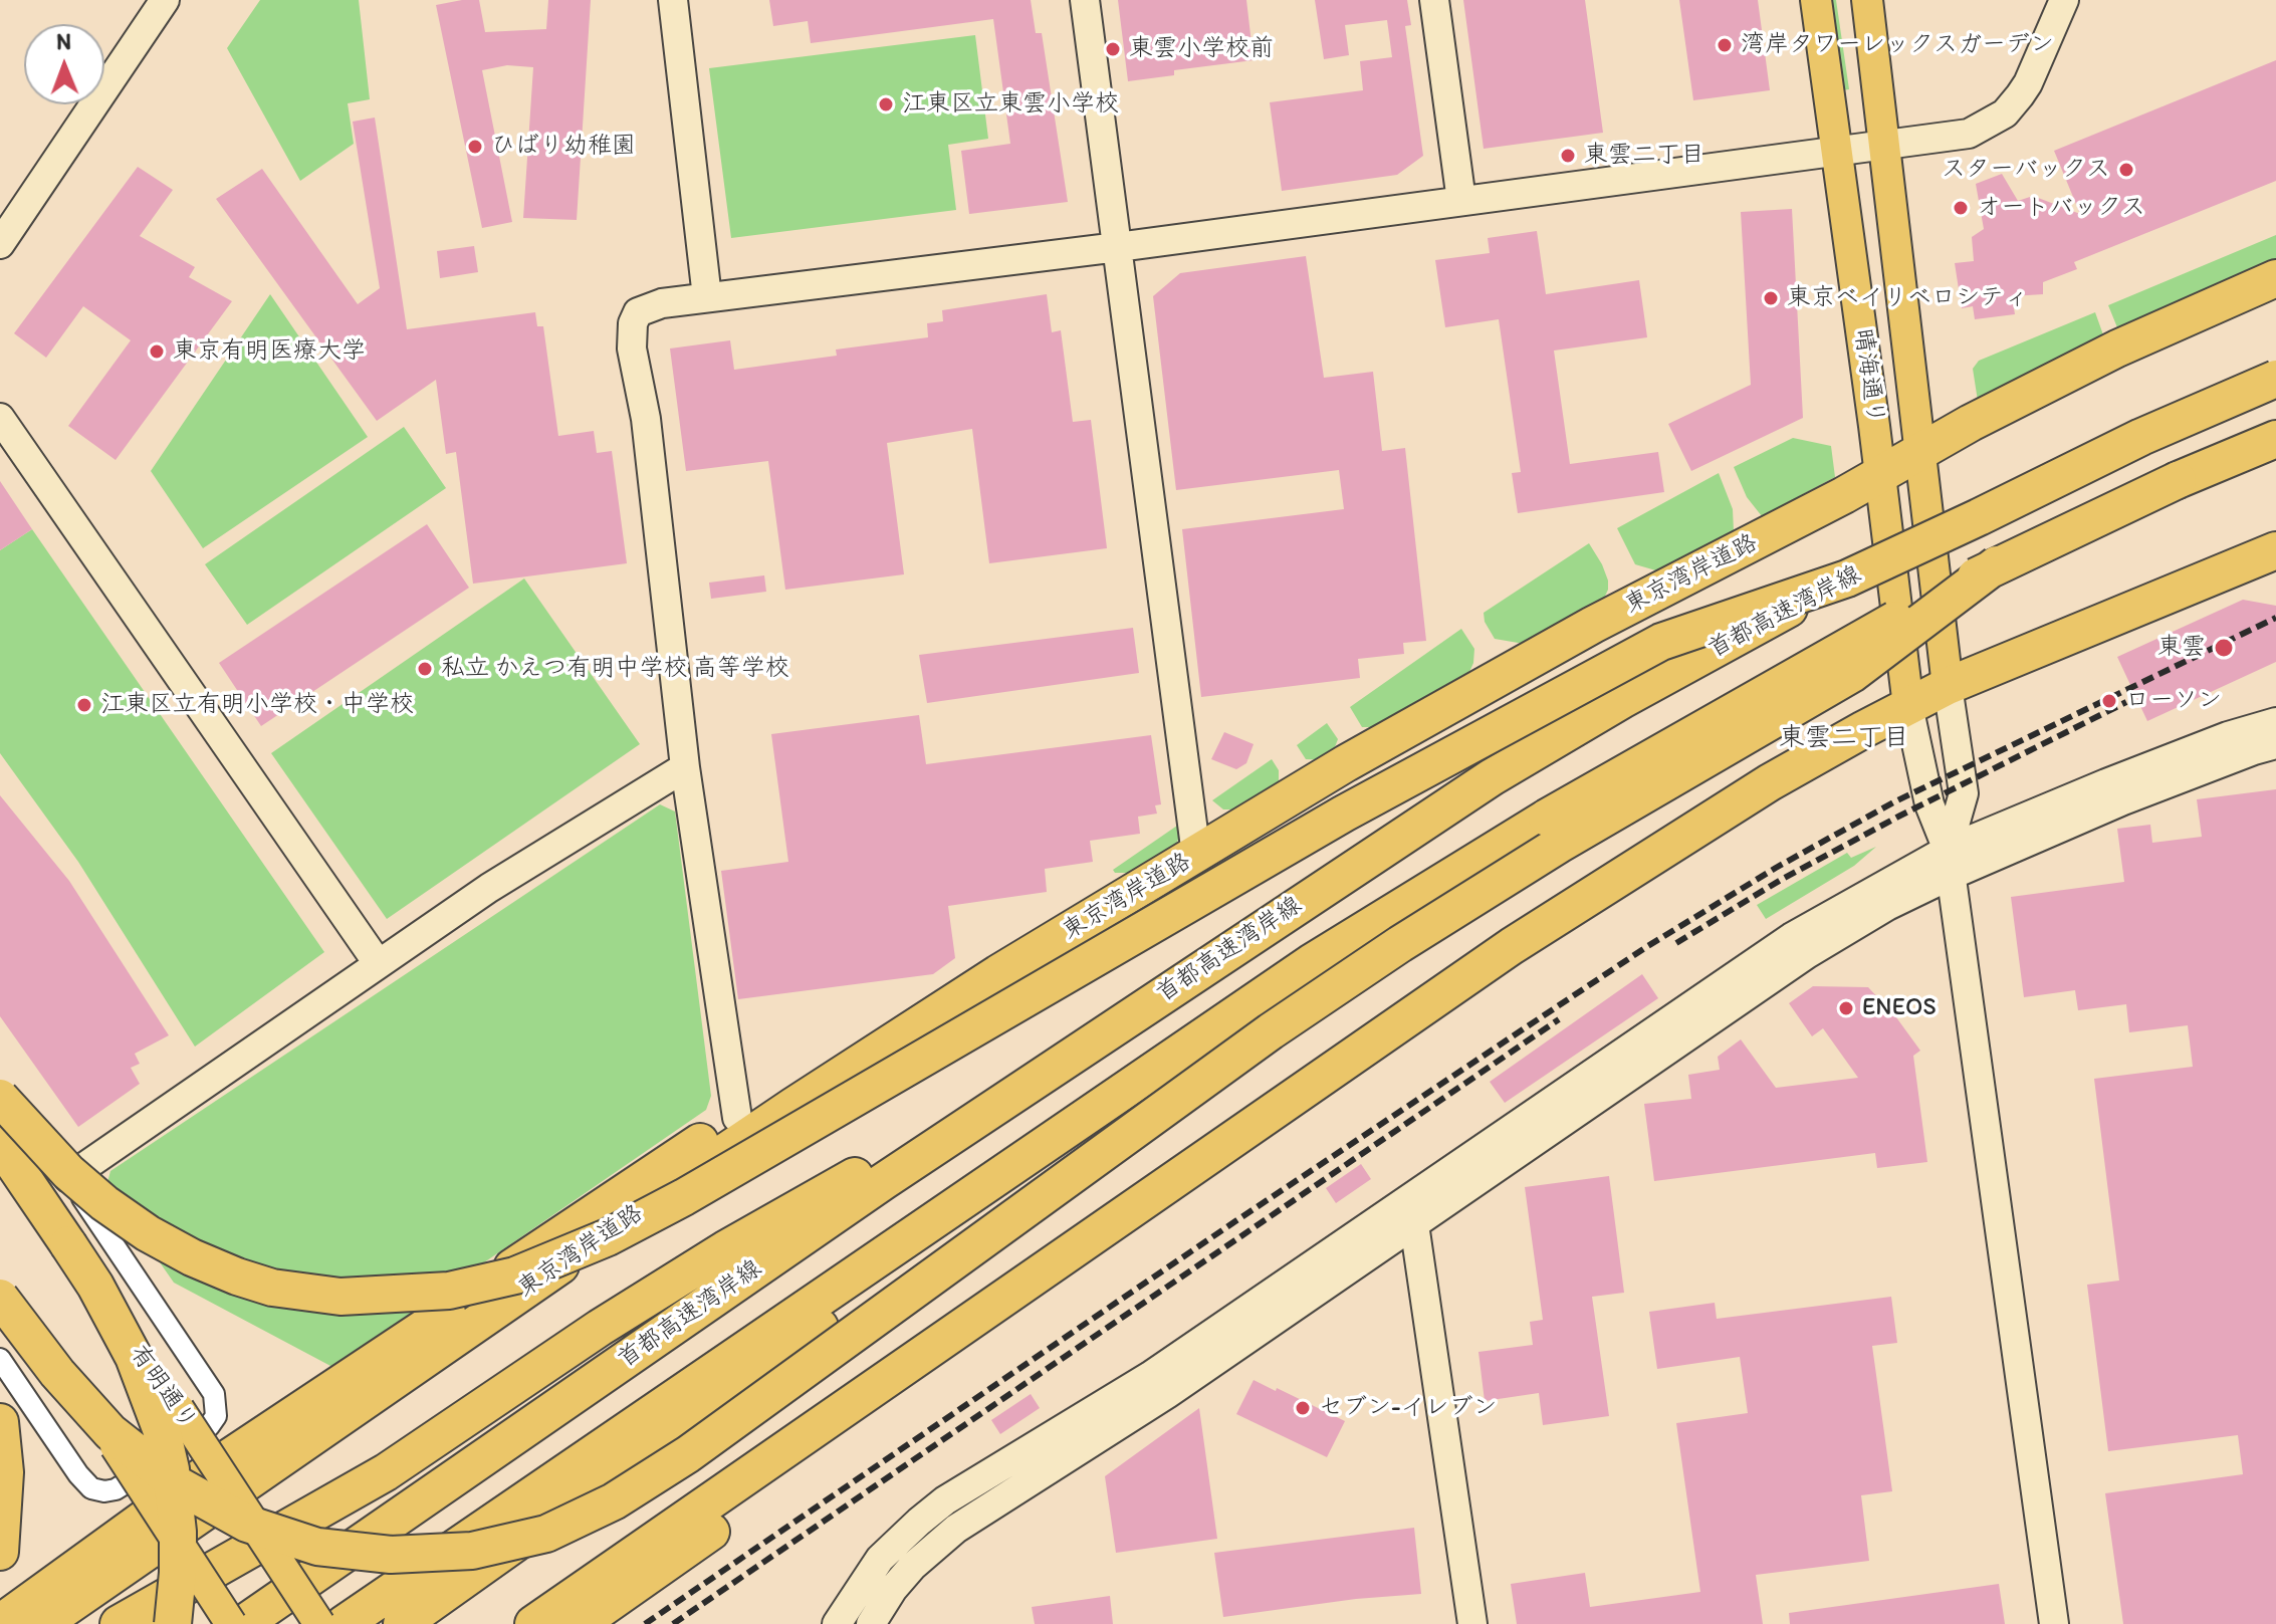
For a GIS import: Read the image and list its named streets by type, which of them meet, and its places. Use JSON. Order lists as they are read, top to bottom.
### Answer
{
  "streets": {
    "highway": ["東京湾岸道路", "首都高速湾岸線"],
    "main road": ["晴海通り", "有明通り"]
  },
  "crossings": [
    ["晴海通り", "東京湾岸道路"]
  ],
  "districts": ["東雲二丁目"],
  "places": [
    "湾岸タワーレックスガーデン",
    "東雲小学校前",
    "江東区立東雲小学校",
    "ひばり幼稚園",
    "東雲二丁目",
    "スターバックス",
    "オートバックス",
    "東京ベイリベロシティ",
    "東京有明医療大学",
    "東雲",
    "私立 かえつ有明中学校 高等学校",
    "ローソン",
    "江東区立有明小学校・中学校",
    "ENEOS",
    "セブン-イレブン"
  ],
  "north": "top"
}
